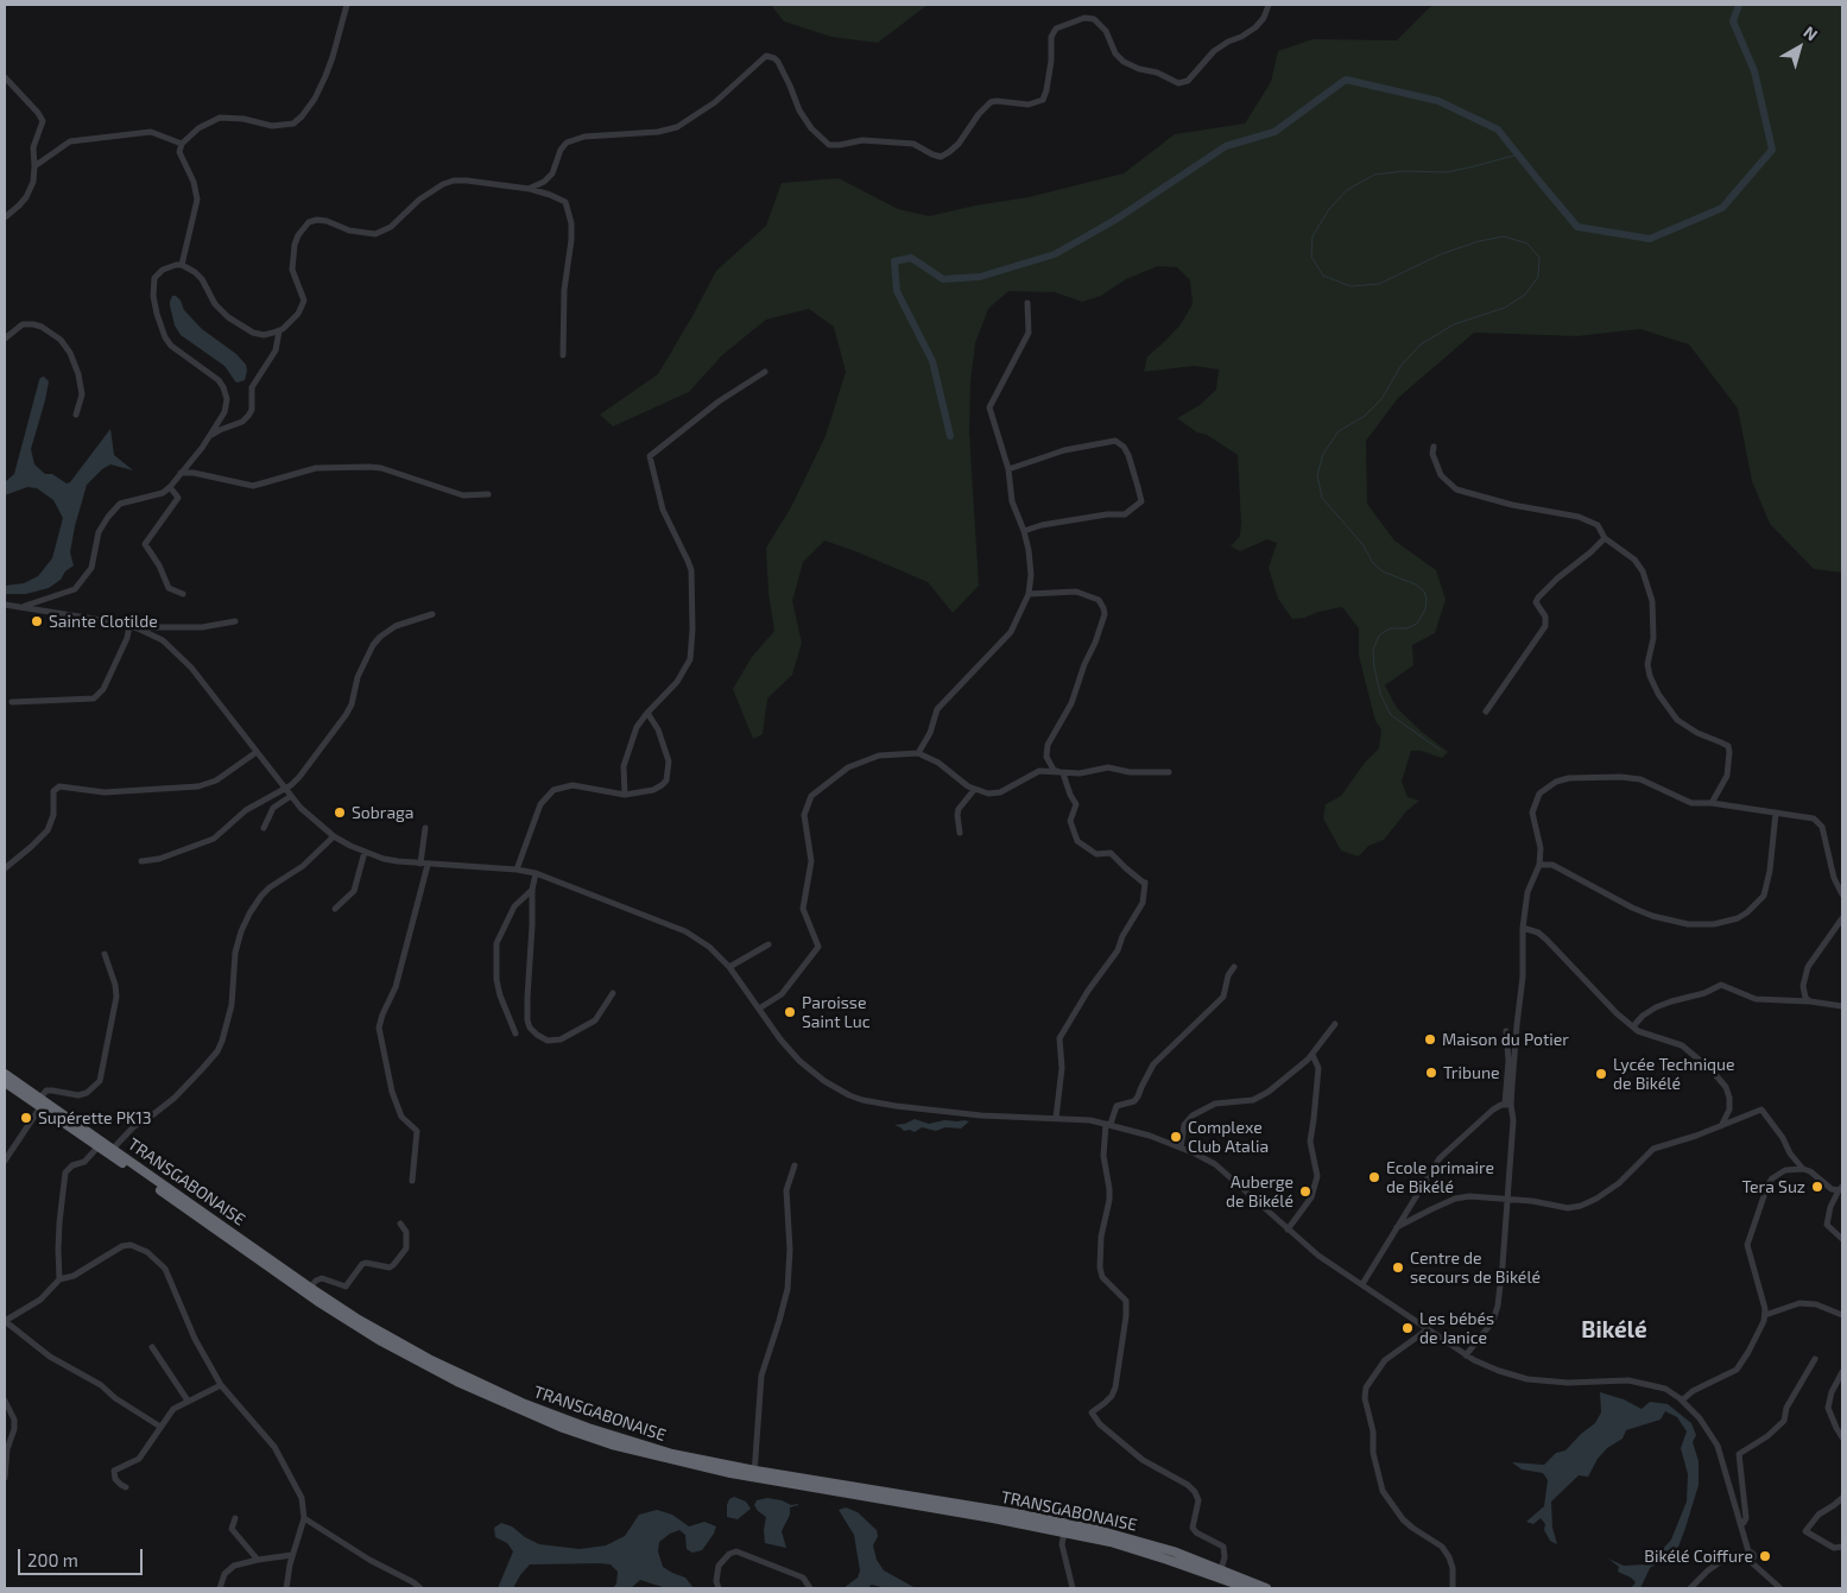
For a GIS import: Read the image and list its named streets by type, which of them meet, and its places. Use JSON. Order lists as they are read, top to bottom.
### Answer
{
  "streets": {
    "highway": ["TRANSGABONAISE"]
  },
  "districts": ["Bikélé"],
  "places": [
    "Sainte Clotilde",
    "Sobraga",
    "Paroisse Saint Luc",
    "Maison du Potier",
    "Tribune",
    "Lycée Technique de Bikélé",
    "Supérette PK13",
    "Complexe Club Atalia",
    "Ecole primaire de Bikélé",
    "Tera Suz",
    "Auberge de Bikélé",
    "Centre de secours de Bikélé",
    "Les bébés de Janice",
    "Bikélé Coiffure"
  ],
  "scale_bar": "200 m",
  "north": "top right"
}
